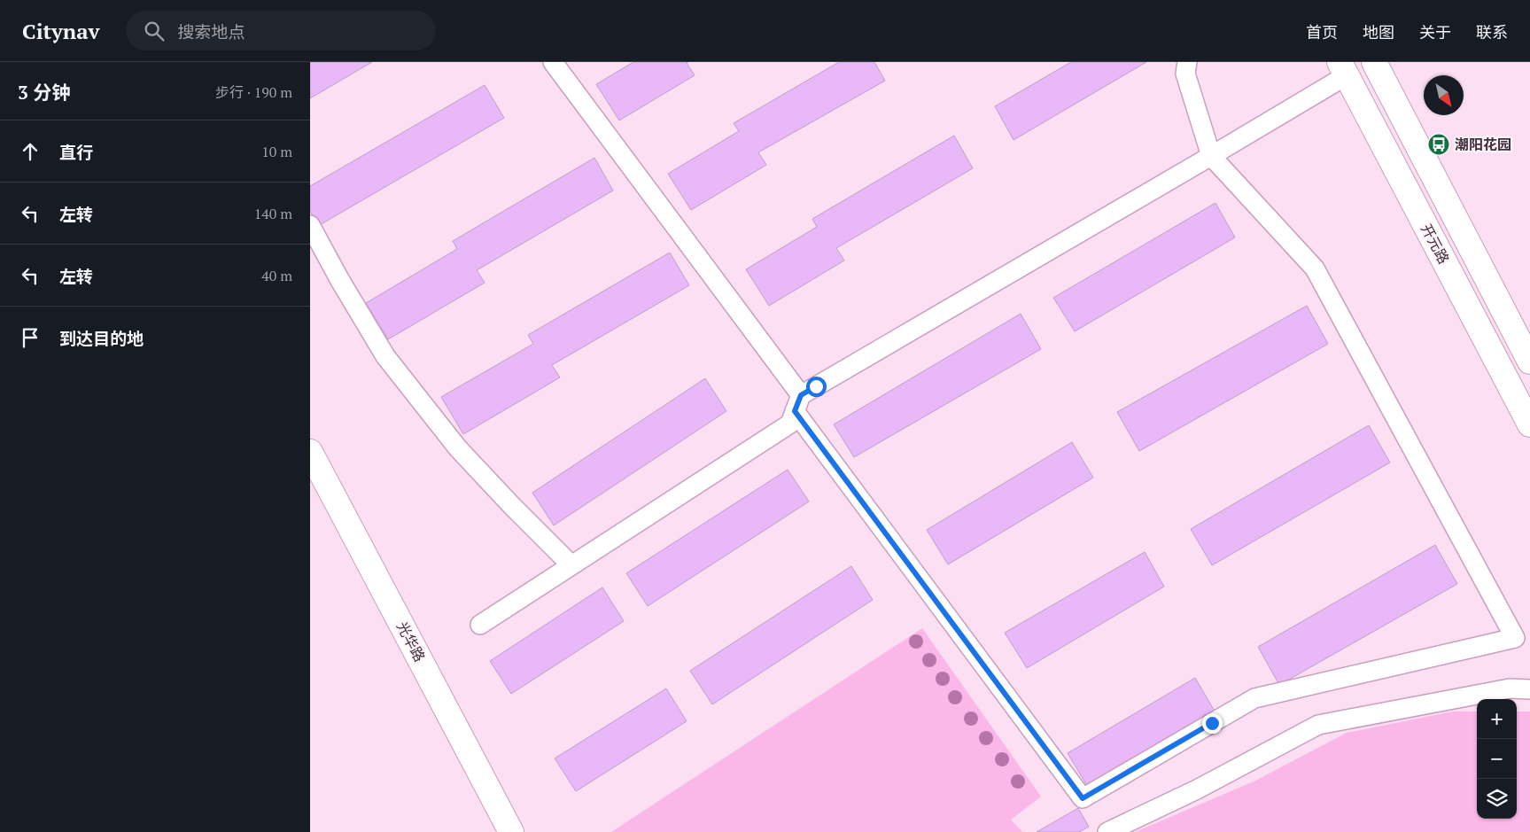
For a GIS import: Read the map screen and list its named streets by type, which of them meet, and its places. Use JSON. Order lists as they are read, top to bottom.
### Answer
{
  "streets": {
    "main road": ["开元路", "光华路"]
  },
  "places": {
    "bus stop": ["潮阳花园"]
  },
  "north": "bottom right",
  "page": {
    "header": "Citynav",
    "search": "搜索地点",
    "nav": [
      "首页",
      "地图",
      "关于",
      "联系"
    ],
    "heading": ["3 分钟", "步行 · 190 m"],
    "list": [
      ["直行", "10 m"],
      ["左转", "140 m"],
      ["左转", "40 m"],
      "到达目的地"
    ],
    "map_buttons": ["+", "−"]
  }
}
